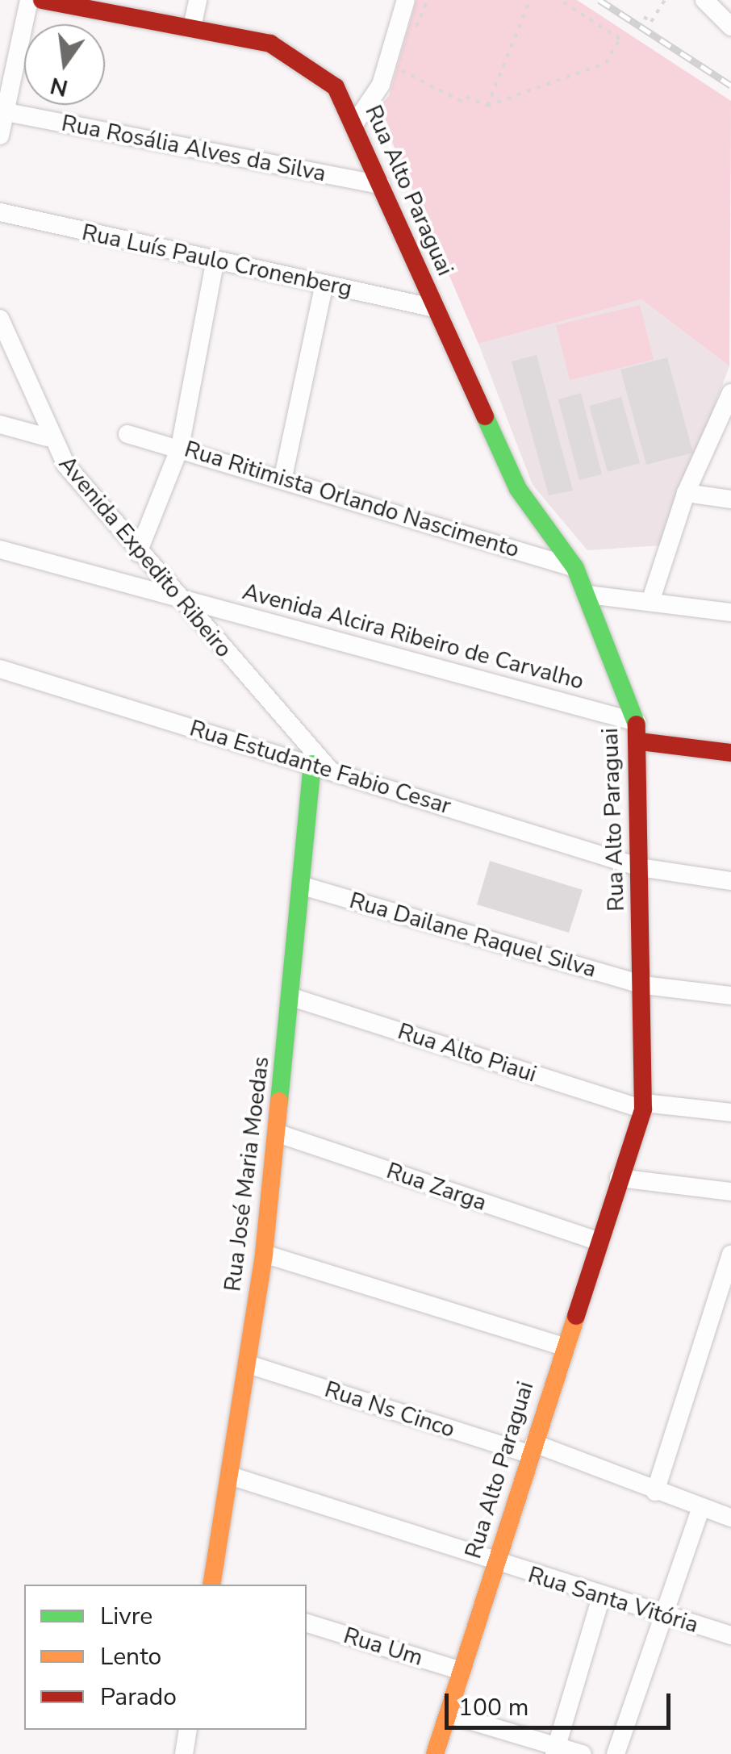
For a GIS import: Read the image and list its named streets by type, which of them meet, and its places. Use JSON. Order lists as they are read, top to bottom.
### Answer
{
  "streets": {
    "street": [
      "Rua Rosália Alves da Silva",
      "Rua Alto Paraguai",
      "Rua Luís Paulo Cronenberg",
      "Rua Ritimista Orlando Nascimento",
      "Avenida Expedito Ribeiro",
      "Avenida Alcira Ribeiro de Carvalho",
      "Rua Estudante Fabio Cesar",
      "Rua Dailane Raquel Silva",
      "Rua Alto Piaui",
      "Rua José Maria Moedas",
      "Rua Zarga",
      "Rua Ns Cinco",
      "Rua Santa Vitória",
      "Rua Um"
    ]
  },
  "crossings": [
    ["Rua Rosália Alves da Silva", "Rua Alto Paraguai"],
    ["Rua Alto Paraguai", "Rua Luís Paulo Cronenberg"],
    ["Rua Alto Paraguai", "Rua Ritimista Orlando Nascimento"],
    ["Rua Alto Paraguai", "Avenida Alcira Ribeiro de Carvalho"],
    ["Rua Alto Paraguai", "Rua Estudante Fabio Cesar"],
    ["Rua Alto Paraguai", "Rua Dailane Raquel Silva"],
    ["Rua Alto Paraguai", "Rua Alto Piaui"],
    ["Rua Alto Paraguai", "Rua Zarga"],
    ["Rua Alto Paraguai", "Rua Ns Cinco"],
    ["Rua Alto Paraguai", "Rua Santa Vitória"],
    ["Rua Alto Paraguai", "Rua Um"],
    ["Avenida Expedito Ribeiro", "Avenida Alcira Ribeiro de Carvalho"],
    ["Avenida Expedito Ribeiro", "Rua Estudante Fabio Cesar"],
    ["Avenida Expedito Ribeiro", "Rua José Maria Moedas"],
    ["Rua Estudante Fabio Cesar", "Rua José Maria Moedas"],
    ["Rua Dailane Raquel Silva", "Rua José Maria Moedas"],
    ["Rua Alto Piaui", "Rua José Maria Moedas"],
    ["Rua José Maria Moedas", "Rua Zarga"],
    ["Rua José Maria Moedas", "Rua Ns Cinco"],
    ["Rua José Maria Moedas", "Rua Santa Vitória"]
  ],
  "legend": ["Livre", "Lento", "Parado"],
  "scale_bar": "100 m",
  "north": "bottom"
}
